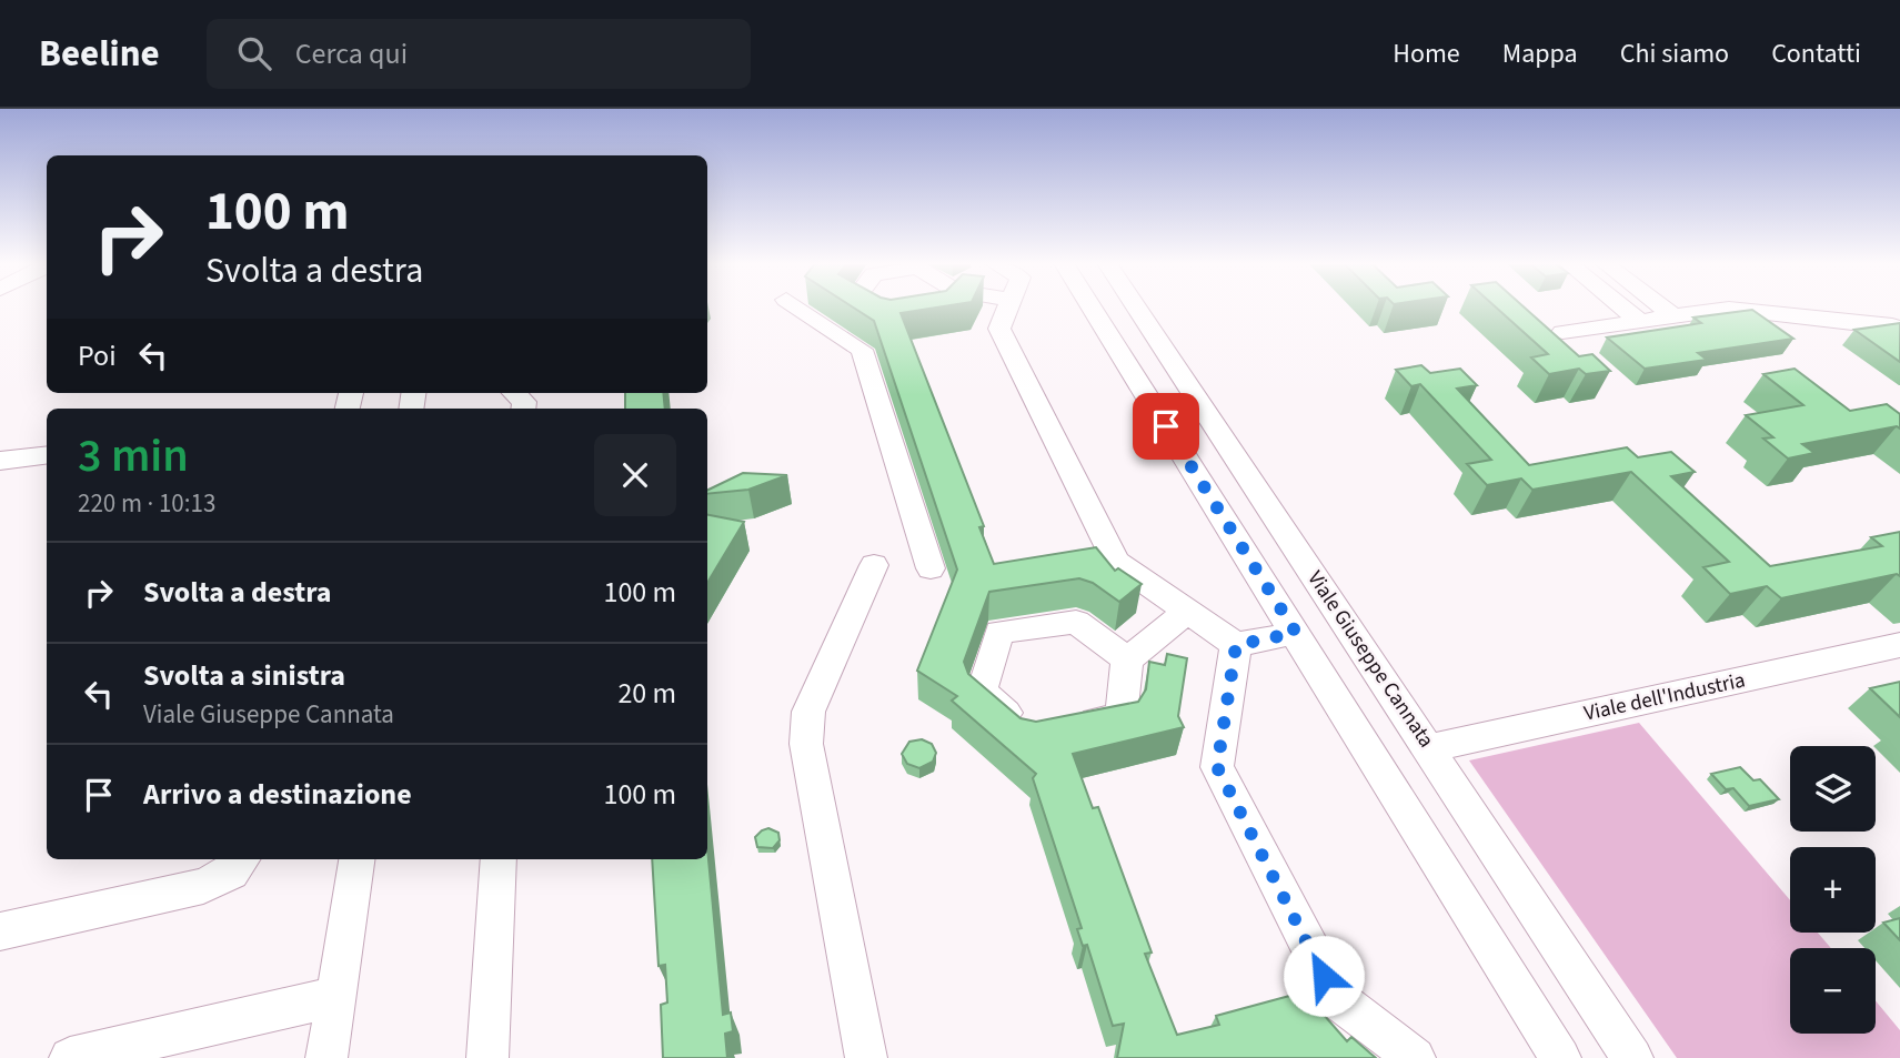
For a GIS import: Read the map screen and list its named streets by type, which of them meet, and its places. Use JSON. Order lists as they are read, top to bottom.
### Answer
{
  "streets": {
    "street": ["Viale Giuseppe Cannata", "Viale dell'Industria"]
  },
  "crossings": [
    ["Viale Giuseppe Cannata", "Viale dell'Industria"]
  ],
  "page": {
    "header": "Beeline",
    "search": "Cerca qui",
    "nav": [
      "Home",
      "Mappa",
      "Chi siamo",
      "Contatti"
    ],
    "turn": ["100 m", "Svolta a destra"],
    "then": "Poi",
    "heading": ["3 min", "220 m · 10:13"],
    "list": [
      {
        "name": "Svolta a destra",
        "value": "100 m"
      },
      {
        "name": "Svolta a sinistra",
        "note": "Viale Giuseppe Cannata",
        "value": "20 m"
      },
      {
        "name": "Arrivo a destinazione",
        "value": "100 m"
      }
    ],
    "map_buttons": ["+", "−"]
  }
}
